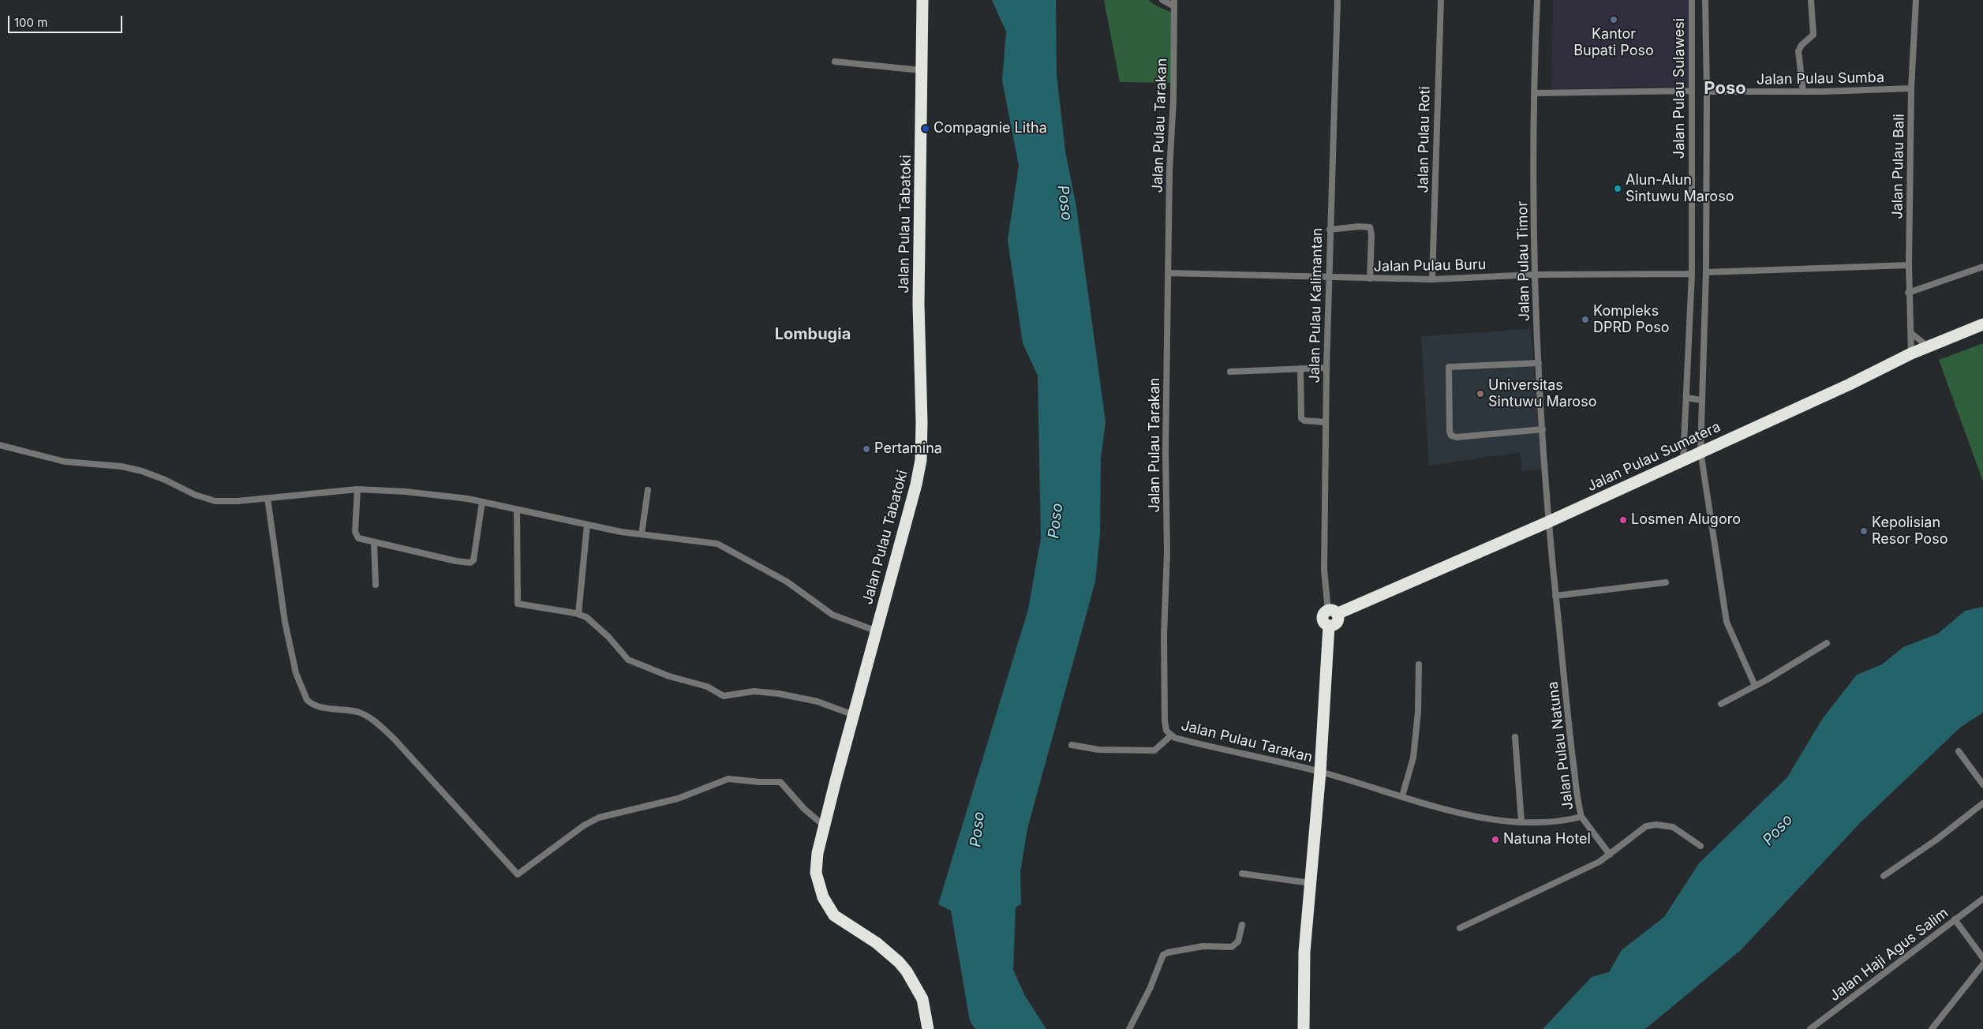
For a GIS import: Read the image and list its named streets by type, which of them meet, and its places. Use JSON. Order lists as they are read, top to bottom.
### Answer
{
  "streets": {
    "highway": ["Jalan Pulau Tabatoki", "Jalan Pulau Sumatera"],
    "street": [
      "Jalan Pulau Sumba",
      "Jalan Pulau Sulawesi",
      "Jalan Pulau Tarakan",
      "Jalan Pulau Roti",
      "Jalan Pulau Bali",
      "Jalan Pulau Timor",
      "Jalan Pulau Buru",
      "Jalan Pulau Kalimantan",
      "Jalan Pulau Natuna",
      "Jalan Haji Agus Salim"
    ]
  },
  "crossings": [
    ["Jalan Pulau Sumba", "Jalan Pulau Sulawesi"],
    ["Jalan Pulau Sumba", "Jalan Pulau Bali"],
    ["Jalan Pulau Sulawesi", "Jalan Pulau Buru"],
    ["Jalan Pulau Sulawesi", "Jalan Pulau Sumatera"],
    ["Jalan Pulau Tarakan", "Jalan Pulau Buru"],
    ["Jalan Pulau Tarakan", "Jalan Pulau Natuna"],
    ["Jalan Pulau Roti", "Jalan Pulau Buru"],
    ["Jalan Pulau Bali", "Jalan Pulau Sumatera"],
    ["Jalan Pulau Timor", "Jalan Pulau Buru"],
    ["Jalan Pulau Timor", "Jalan Pulau Sumatera"],
    ["Jalan Pulau Timor", "Jalan Pulau Natuna"],
    ["Jalan Pulau Buru", "Jalan Pulau Kalimantan"],
    ["Jalan Pulau Kalimantan", "Jalan Pulau Sumatera"],
    ["Jalan Pulau Sumatera", "Jalan Pulau Natuna"]
  ],
  "districts": ["Poso", "Lombugia"],
  "water": ["Poso"],
  "places": [
    "Kantor Bupati Poso",
    "Compagnie Litha",
    "Alun-Alun Sintuwu Maroso",
    "Kompleks DPRD Poso",
    "Universitas Sintuwu Maroso",
    "Pertamina",
    "Losmen Alugoro",
    "Kepolisian Resor Poso",
    "Natuna Hotel"
  ],
  "scale_bar": "100 m"
}
